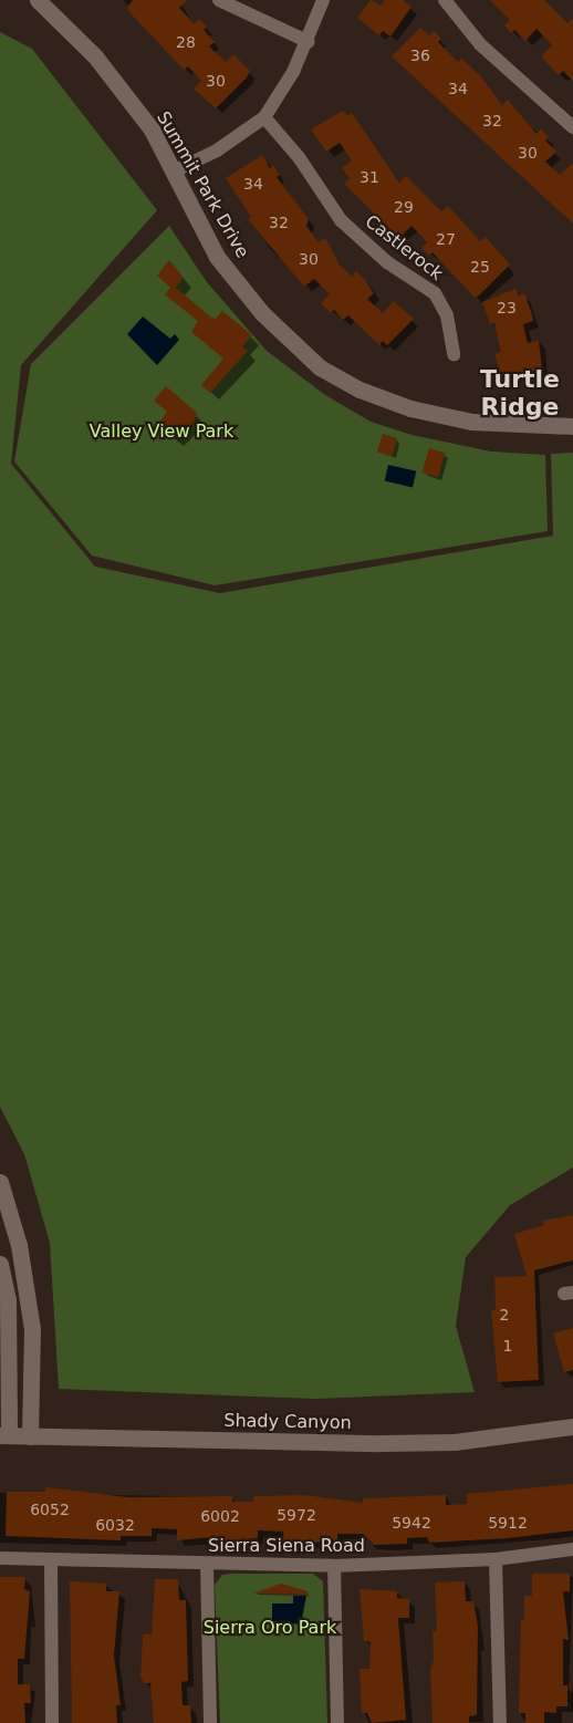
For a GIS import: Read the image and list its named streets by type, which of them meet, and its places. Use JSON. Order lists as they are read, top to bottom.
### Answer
{
  "streets": {
    "street": [
      "Summit Park Drive",
      "Castlerock",
      "Shady Canyon",
      "Sierra Siena Road"
    ]
  },
  "districts": ["Turtle Ridge"],
  "parks": ["Valley View Park", "Sierra Oro Park"],
  "house_numbers": [
    "28",
    "36",
    "30",
    "34",
    "32",
    "30",
    "31",
    "34",
    "29",
    "32",
    "27",
    "30",
    "25",
    "23",
    "2",
    "1",
    "6052",
    "5972",
    "6002",
    "5942",
    "5912",
    "6032"
  ]
}
